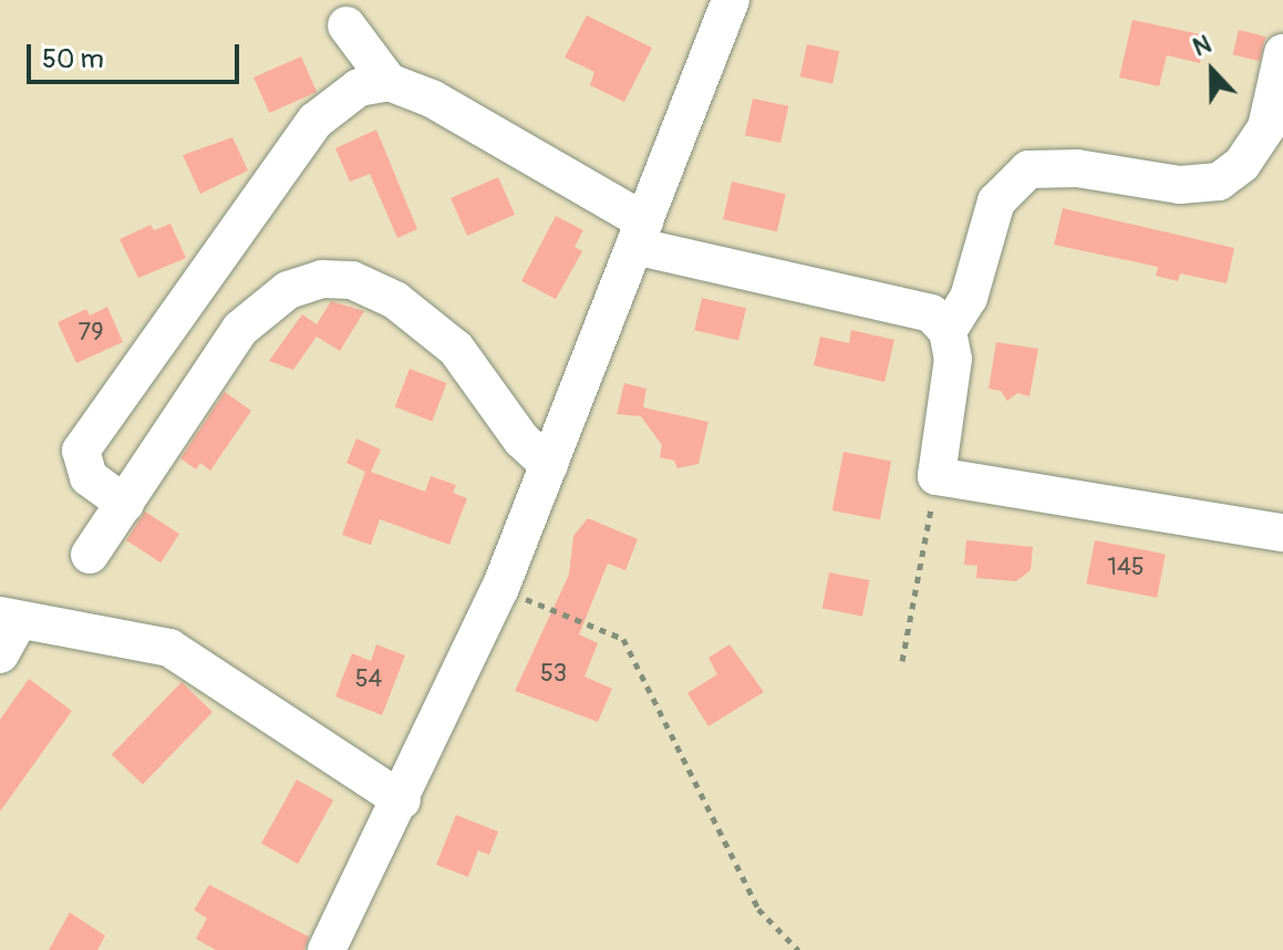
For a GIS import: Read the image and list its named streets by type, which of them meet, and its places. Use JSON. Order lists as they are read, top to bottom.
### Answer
{
  "house_numbers": [
    "79",
    "145",
    "53",
    "54"
  ],
  "scale_bar": "50 m",
  "north": "top"
}
